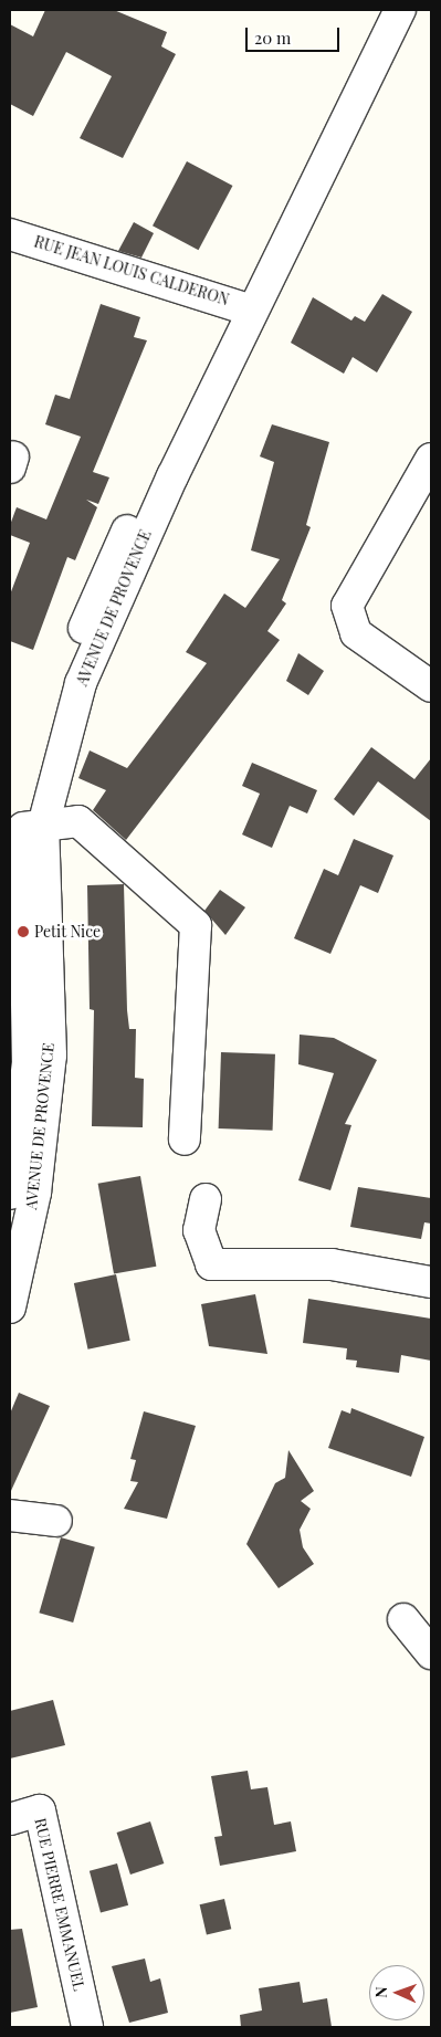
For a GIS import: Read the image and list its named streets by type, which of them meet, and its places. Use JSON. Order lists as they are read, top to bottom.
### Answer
{
  "streets": {
    "street": ["RUE JEAN LOUIS CALDERON", "AVENUE DE PROVENCE", "RUE PIERRE EMMANUEL"]
  },
  "crossings": [
    ["RUE JEAN LOUIS CALDERON", "AVENUE DE PROVENCE"]
  ],
  "places": ["Petit Nice"],
  "scale_bar": "20 m",
  "north": "left"
}
